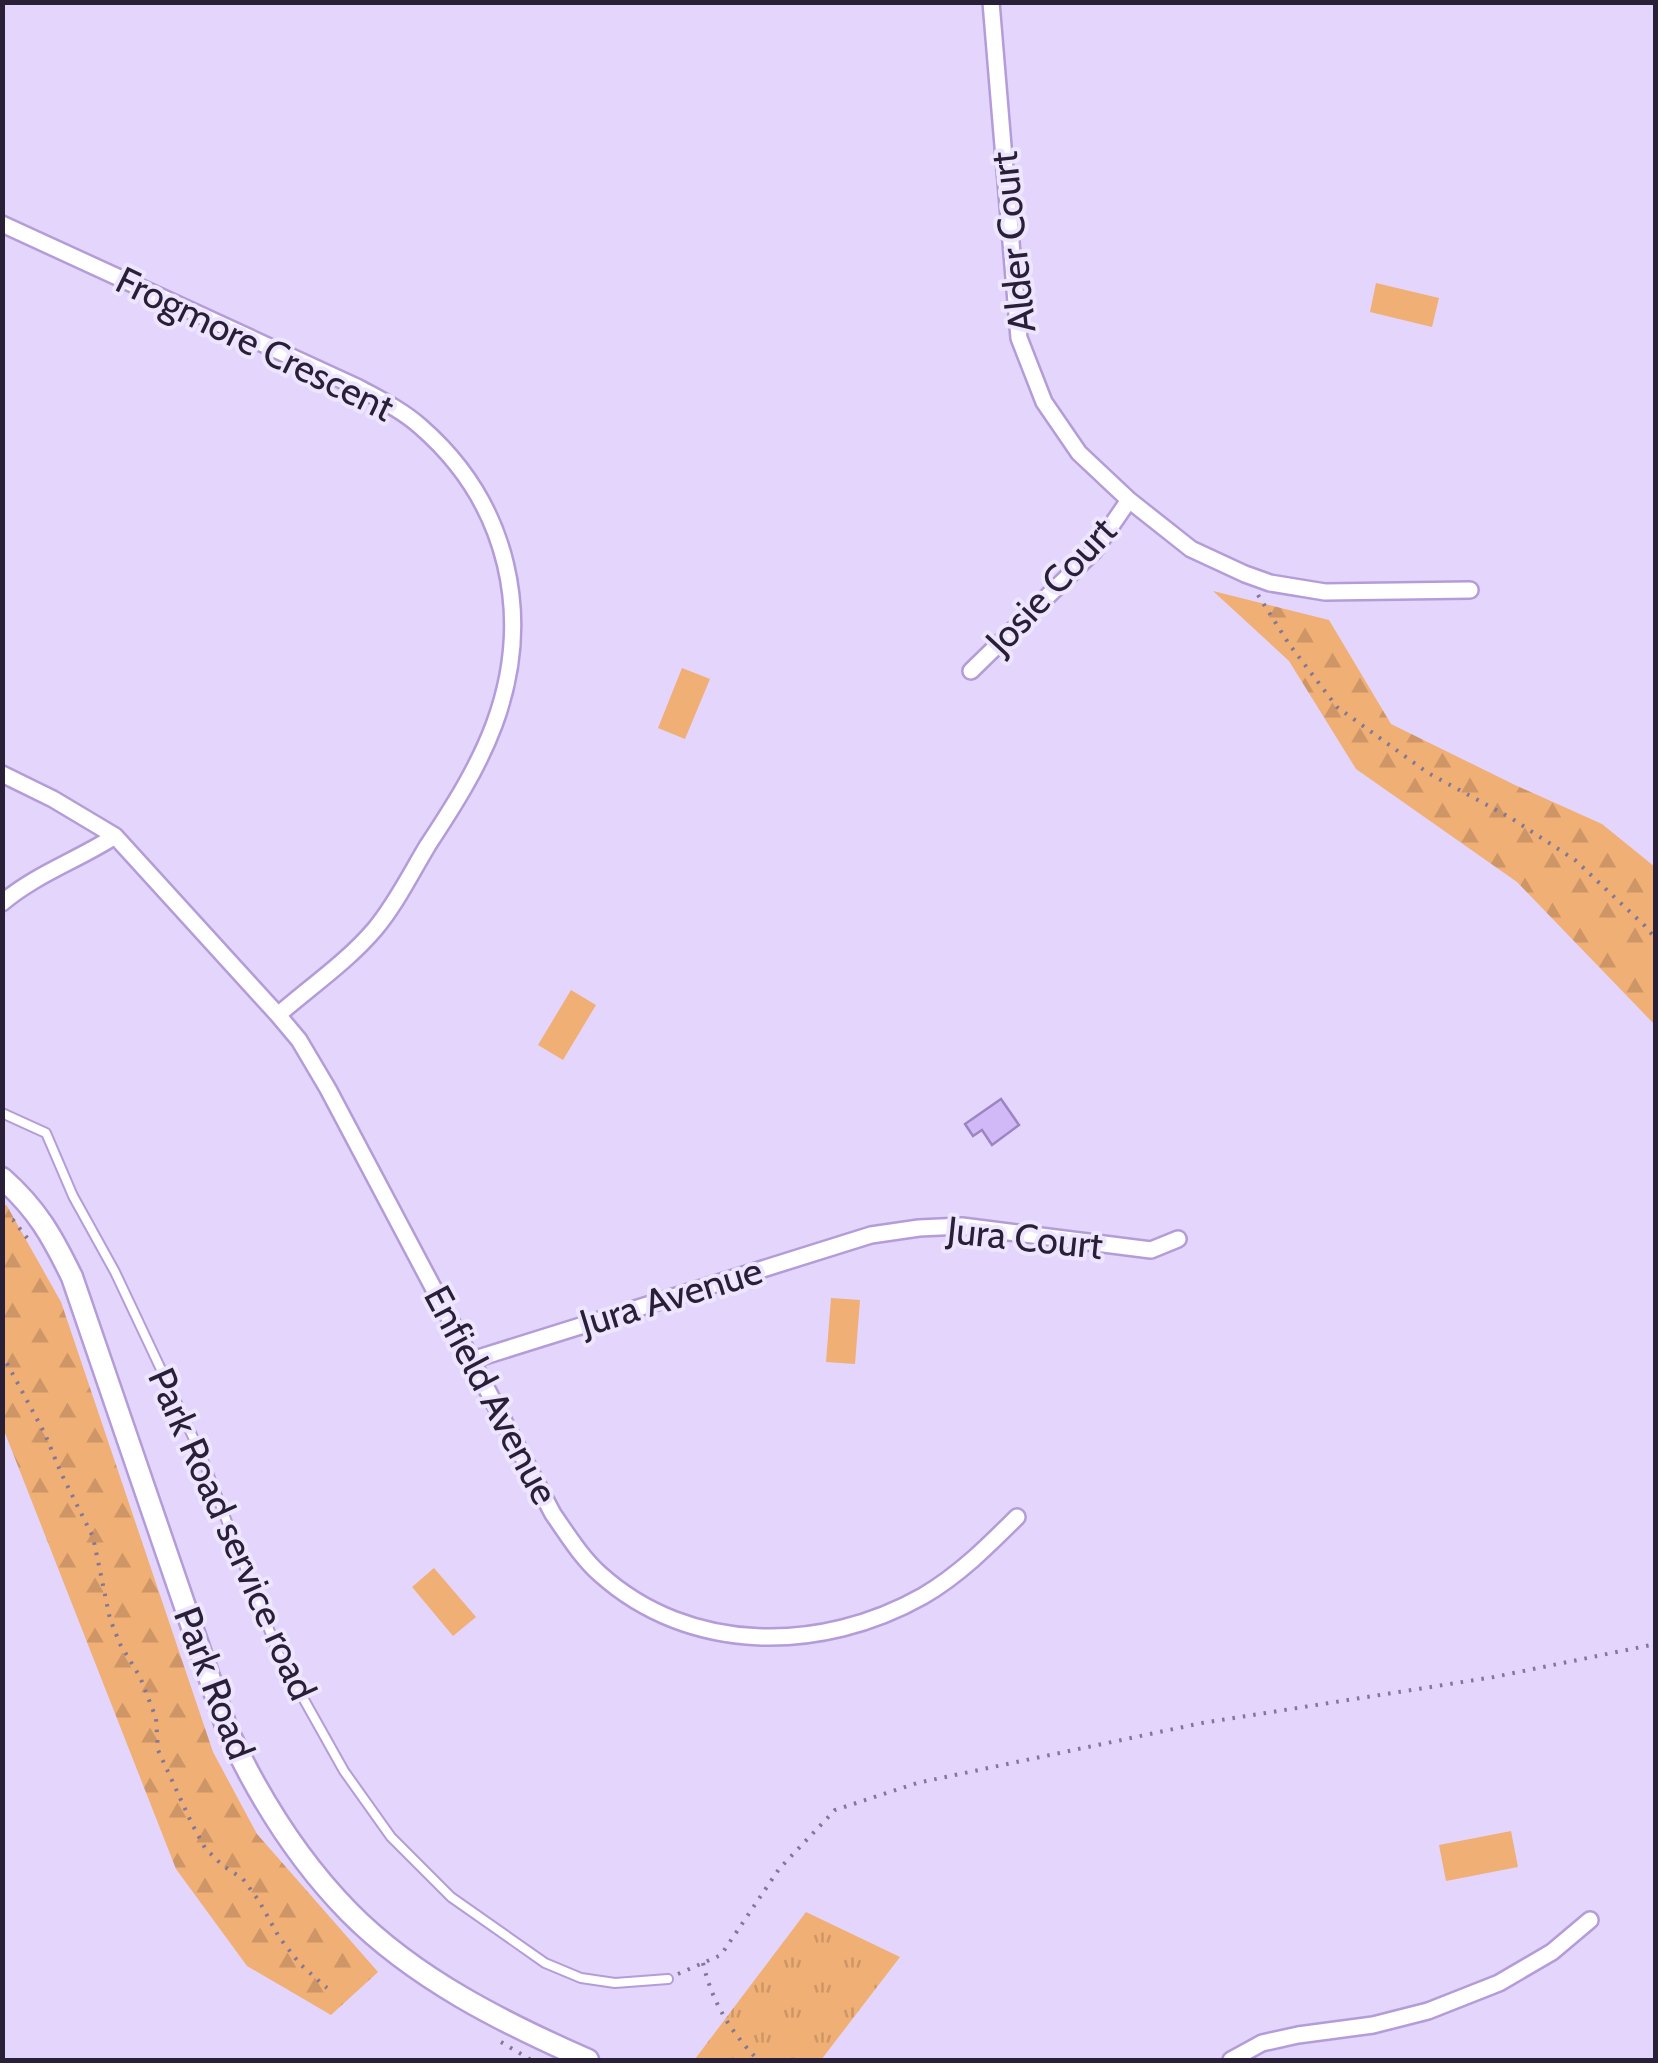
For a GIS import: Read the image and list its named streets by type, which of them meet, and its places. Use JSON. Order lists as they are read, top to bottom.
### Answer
{
  "streets": {
    "street": [
      "Alder Court",
      "Frogmore Crescent",
      "Josie Court",
      "Jura Court",
      "Jura Avenue",
      "Enfield Avenue",
      "Park Road"
    ],
    "lane": ["Park Road service road"]
  },
  "crossings": [
    ["Alder Court", "Josie Court"],
    ["Frogmore Crescent", "Enfield Avenue"],
    ["Jura Court", "Jura Avenue"],
    ["Jura Avenue", "Enfield Avenue"]
  ]
}
